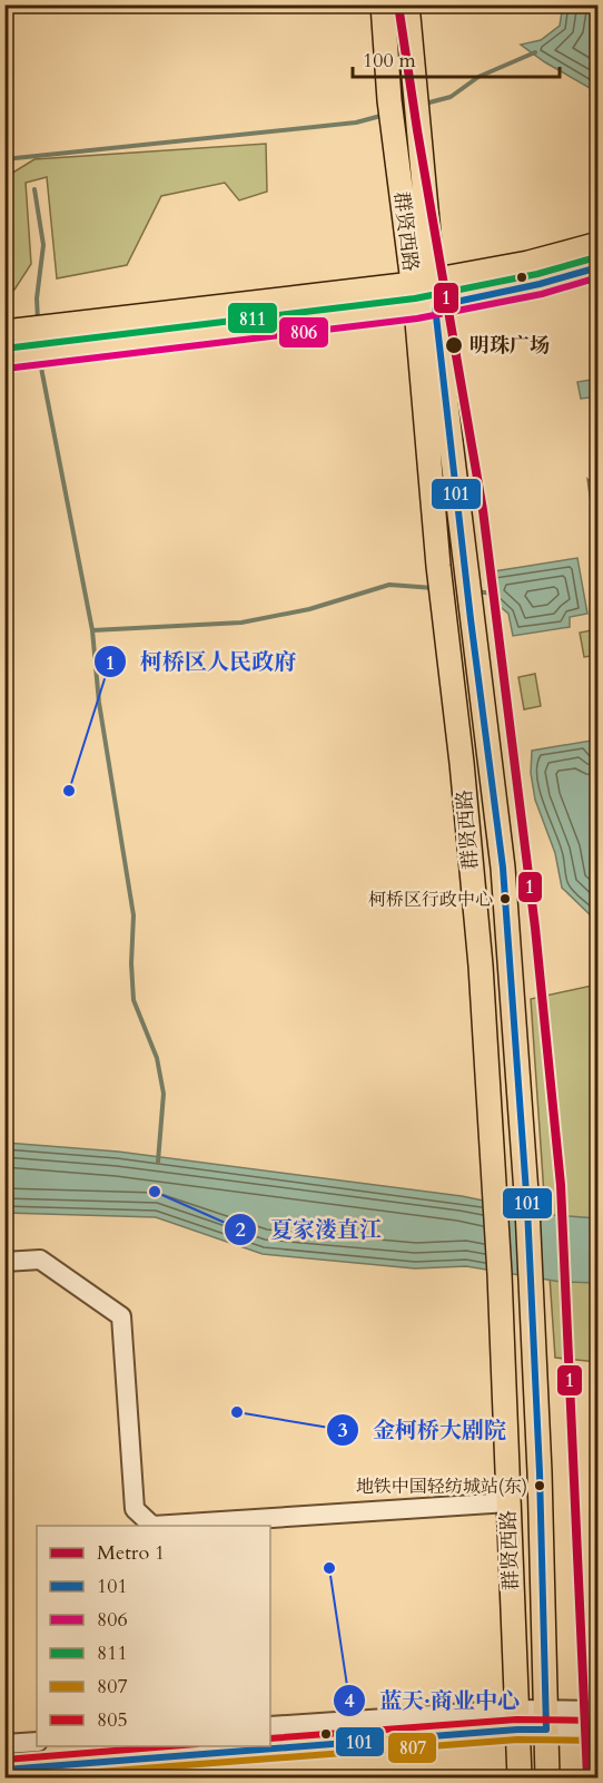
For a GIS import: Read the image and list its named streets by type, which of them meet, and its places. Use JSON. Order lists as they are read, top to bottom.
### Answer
{
  "streets": {
    "main road": ["群贤西路"]
  },
  "places": [
    "明珠广场",
    "柯桥区人民政府",
    "柯桥区行政中心",
    "夏家溇直江",
    "金柯桥大剧院",
    "地铁中国轻纺城站(东)",
    "蓝天·商业中心"
  ],
  "lines": [
    "metro line 1",
    "transit line 811",
    "transit line 101",
    "transit line 806",
    "transit line 805",
    "transit line 807"
  ],
  "legend": [
    "Metro 1",
    "101",
    "806",
    "811",
    "807",
    "805"
  ],
  "scale_bar": "100 m"
}
